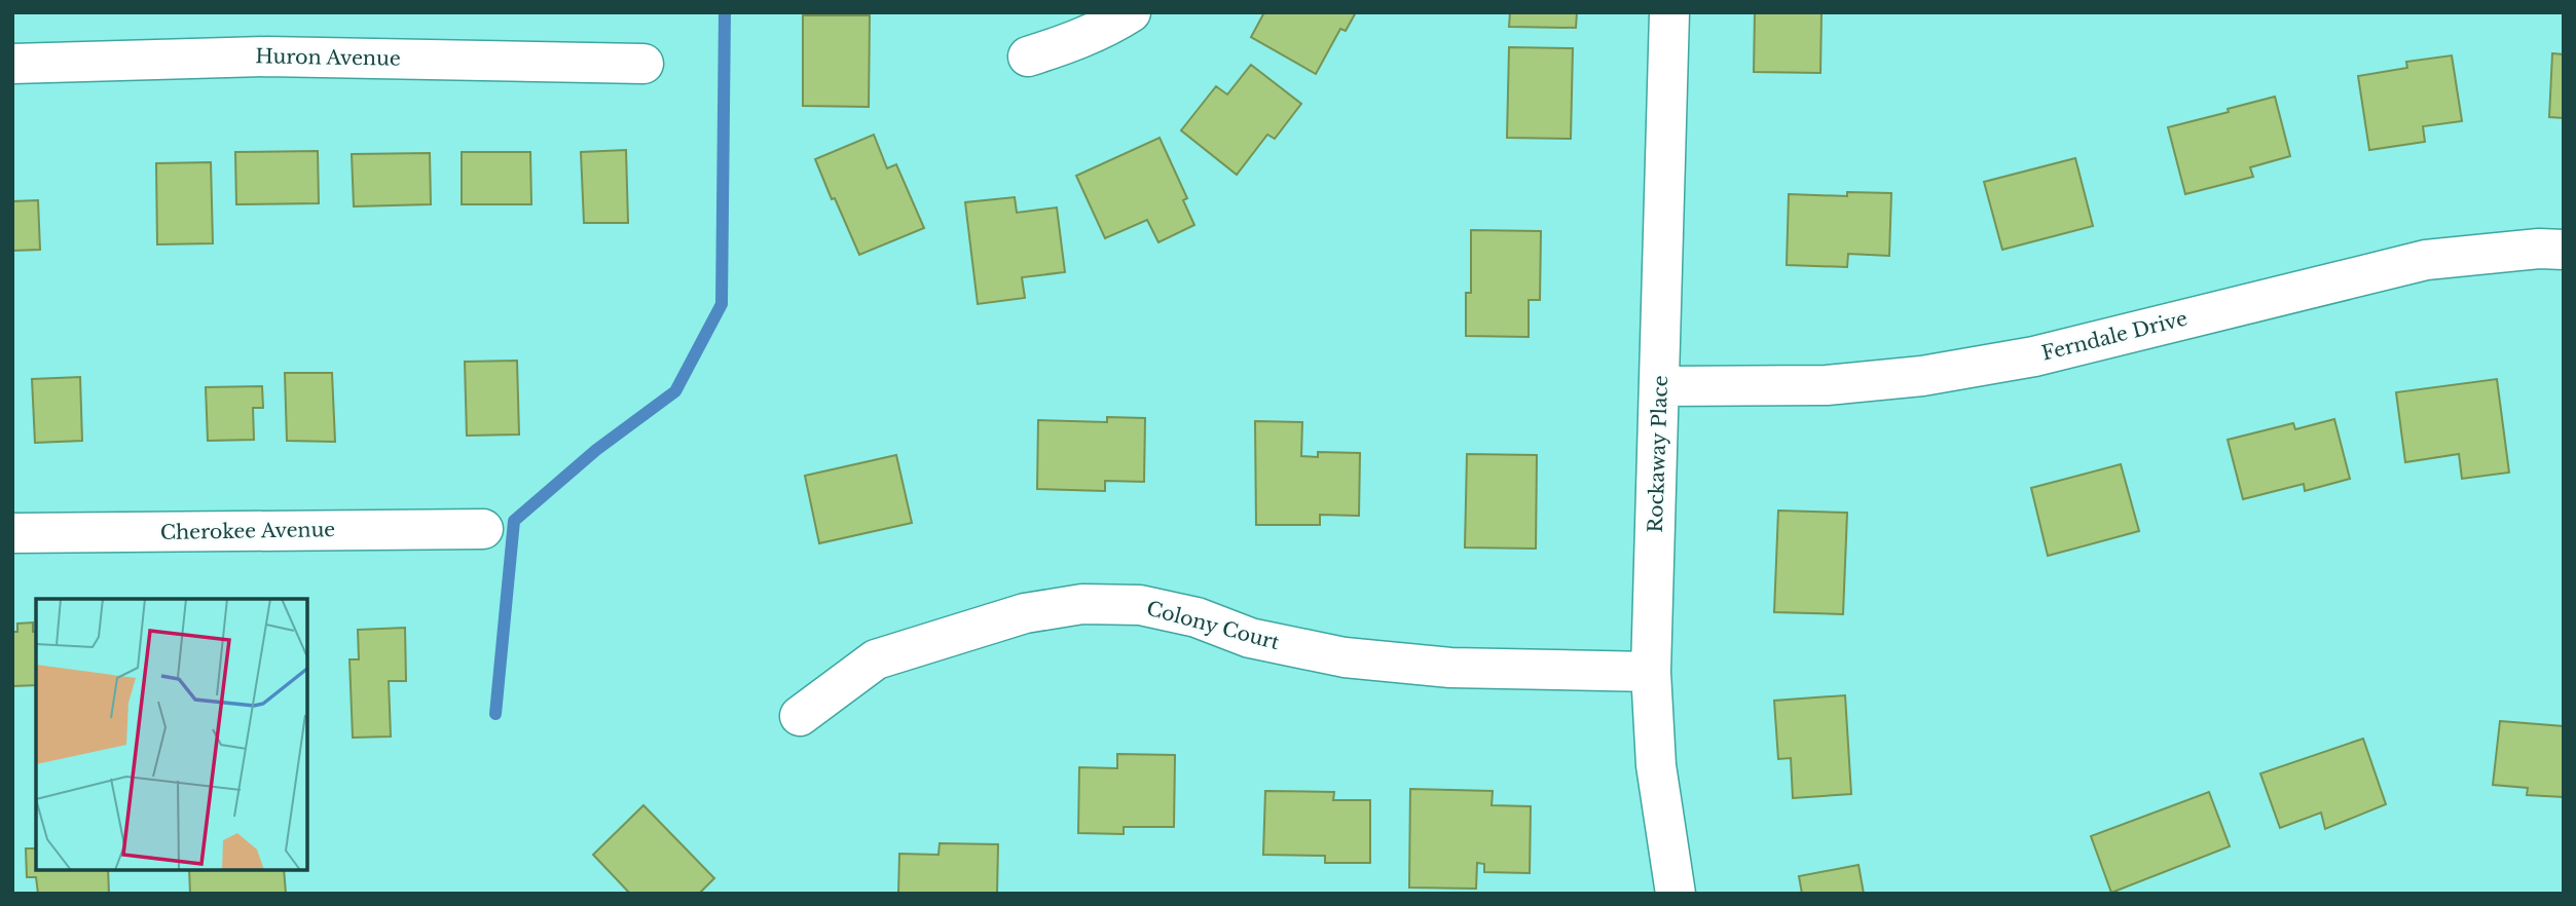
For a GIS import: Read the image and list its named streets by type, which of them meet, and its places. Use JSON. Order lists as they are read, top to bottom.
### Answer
{
  "streets": {
    "street": [
      "Huron Avenue",
      "Ferndale Drive",
      "Rockaway Place",
      "Cherokee Avenue",
      "Colony Court"
    ]
  },
  "crossings": [
    ["Ferndale Drive", "Rockaway Place"],
    ["Rockaway Place", "Colony Court"]
  ]
}
